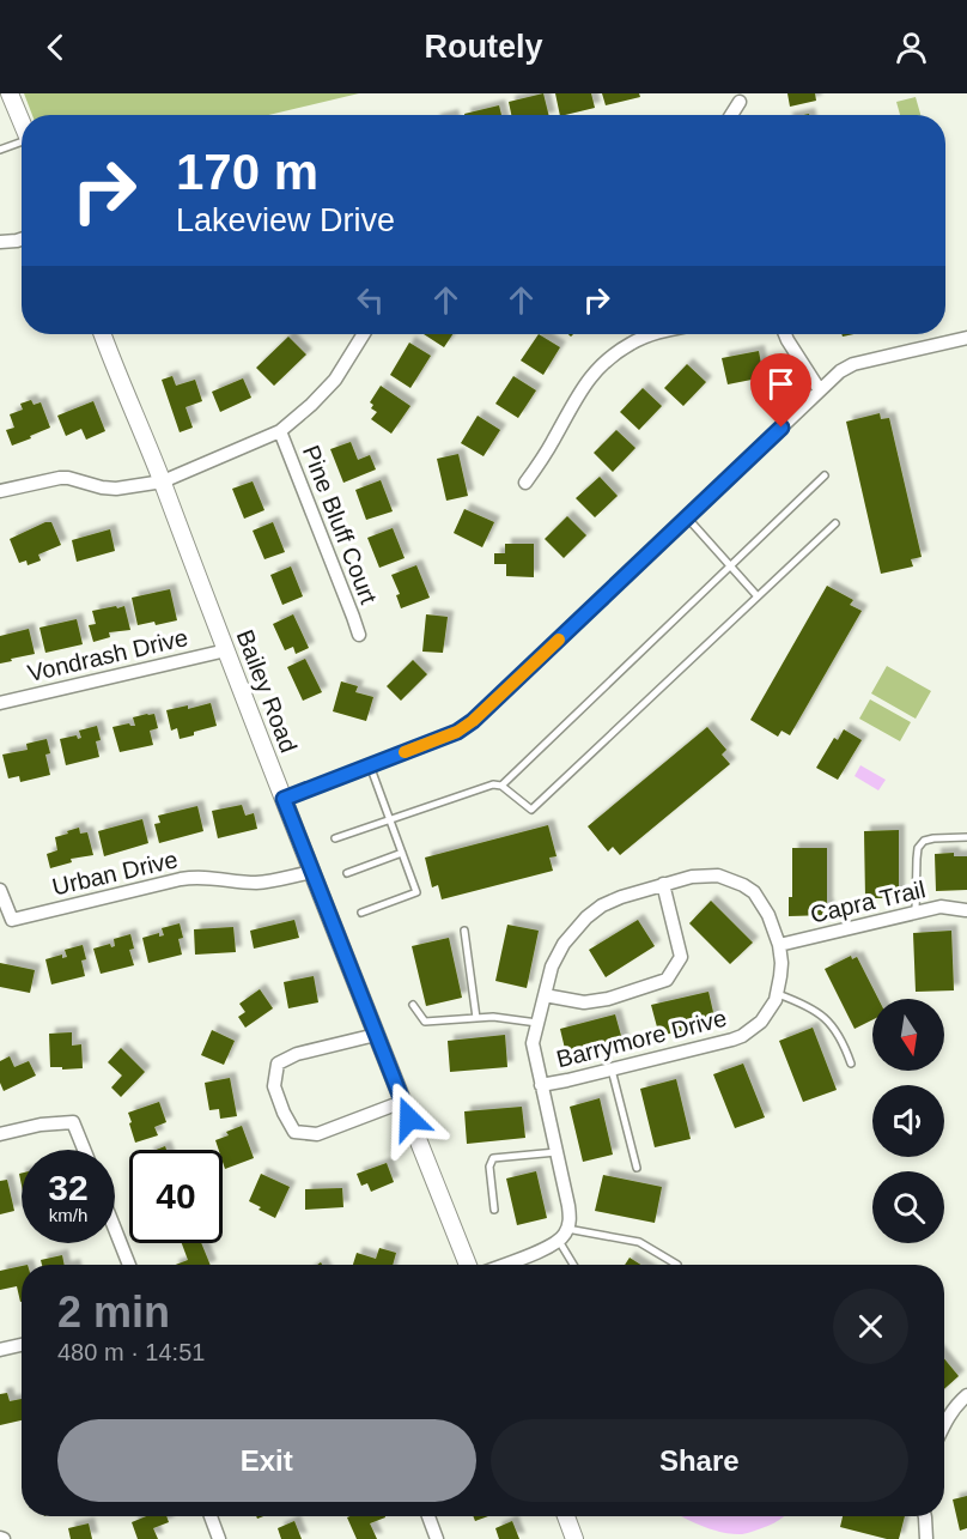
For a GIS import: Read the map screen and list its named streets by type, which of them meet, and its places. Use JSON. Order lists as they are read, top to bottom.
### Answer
{
  "streets": {
    "street": [
      "Pine Bluff Court",
      "Vondrash Drive",
      "Bailey Road",
      "Urban Drive",
      "Capra Trail",
      "Barrymore Drive"
    ]
  },
  "crossings": [
    ["Vondrash Drive", "Bailey Road"],
    ["Bailey Road", "Urban Drive"],
    ["Capra Trail", "Barrymore Drive"]
  ],
  "north": "bottom",
  "page": {
    "header": "Routely",
    "turn": ["170 m", "Lakeview Drive"],
    "speed": "32 km/h",
    "limit": "40",
    "heading": ["2 min", "480 m · 14:51"],
    "buttons": ["Exit", "Share"]
  }
}
